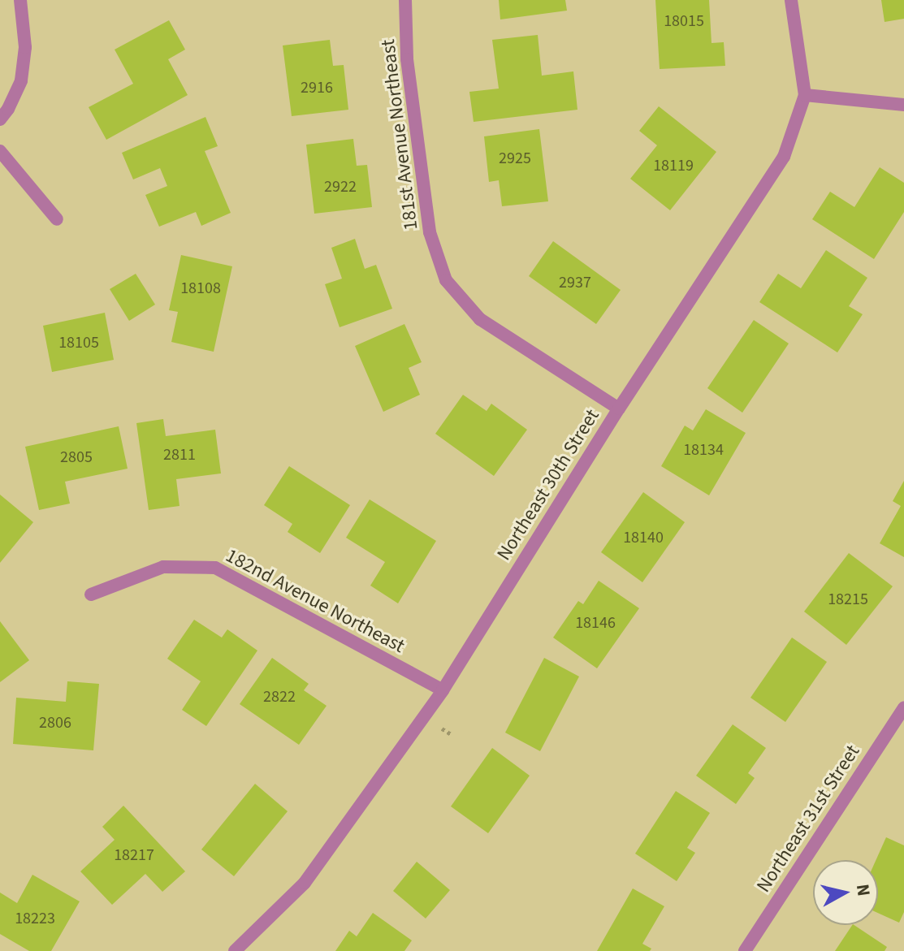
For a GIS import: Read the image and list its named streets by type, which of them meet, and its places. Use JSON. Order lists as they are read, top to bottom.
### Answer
{
  "streets": {
    "street": [
      "181st Avenue Northeast",
      "Northeast 30th Street",
      "182nd Avenue Northeast",
      "Northeast 31st Street"
    ]
  },
  "crossings": [
    ["181st Avenue Northeast", "Northeast 30th Street"],
    ["Northeast 30th Street", "182nd Avenue Northeast"]
  ],
  "house_numbers": [
    "18015",
    "2916",
    "2925",
    "18119",
    "2922",
    "2937",
    "18108",
    "18105",
    "18134",
    "2811",
    "2805",
    "18140",
    "18215",
    "18146",
    "2822",
    "2806",
    "18217",
    "18223"
  ],
  "north": "right"
}
